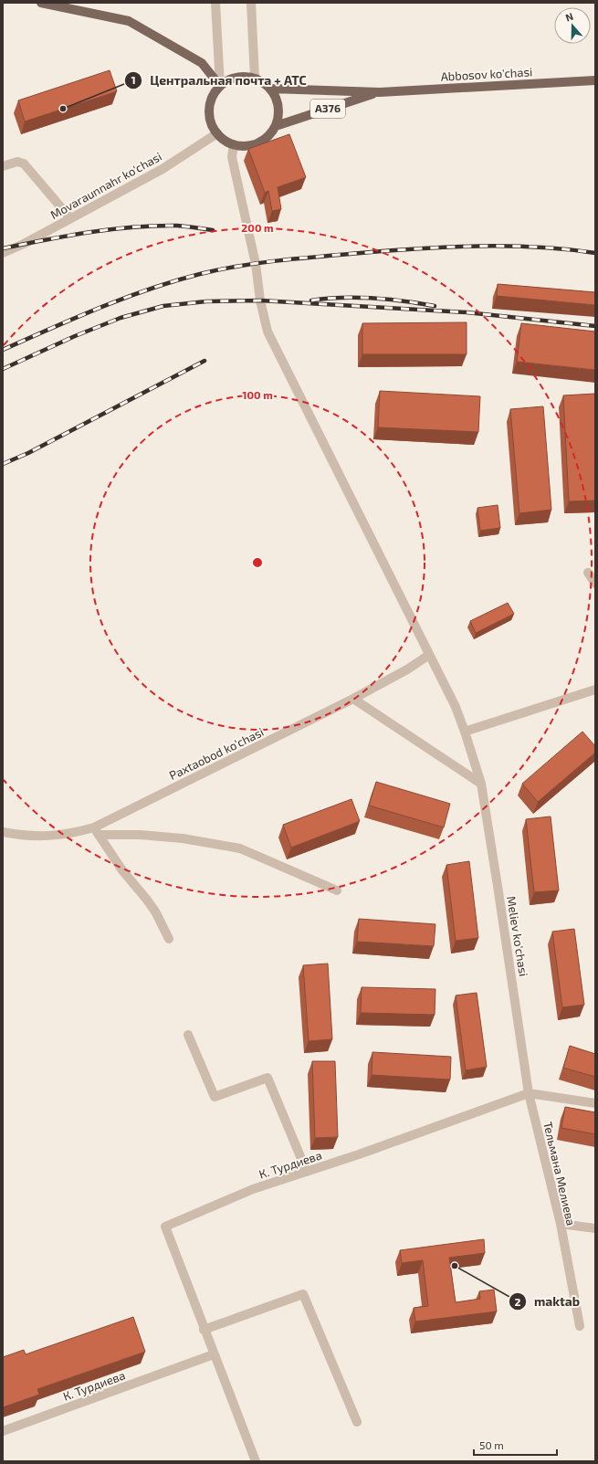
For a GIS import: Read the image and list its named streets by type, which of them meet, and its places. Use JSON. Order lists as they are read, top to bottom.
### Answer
{
  "streets": {
    "main road": ["Abbosov ko'chasi", "A376"],
    "street": [
      "Movaraunnahr ko'chasi",
      "Paxtaobod ko‘chasi",
      "Meliev ko'chasi",
      "К. Турдиева",
      "Тельмана Мелиева"
    ]
  },
  "crossings": [
    ["Abbosov ko'chasi", "Movaraunnahr ko'chasi"],
    ["Abbosov ko'chasi", "Meliev ko'chasi"],
    ["Movaraunnahr ko'chasi", "Meliev ko'chasi"],
    ["Paxtaobod ko‘chasi", "Meliev ko'chasi"],
    ["Meliev ko'chasi", "К. Турдиева"],
    ["Meliev ko'chasi", "Тельмана Мелиева"],
    ["К. Турдиева", "Тельмана Мелиева"]
  ],
  "places": ["Центральная почта + АТС", "maktab"],
  "scale_bar": "50 m",
  "north": "top",
  "rings": ["200 m", "100 m"]
}
